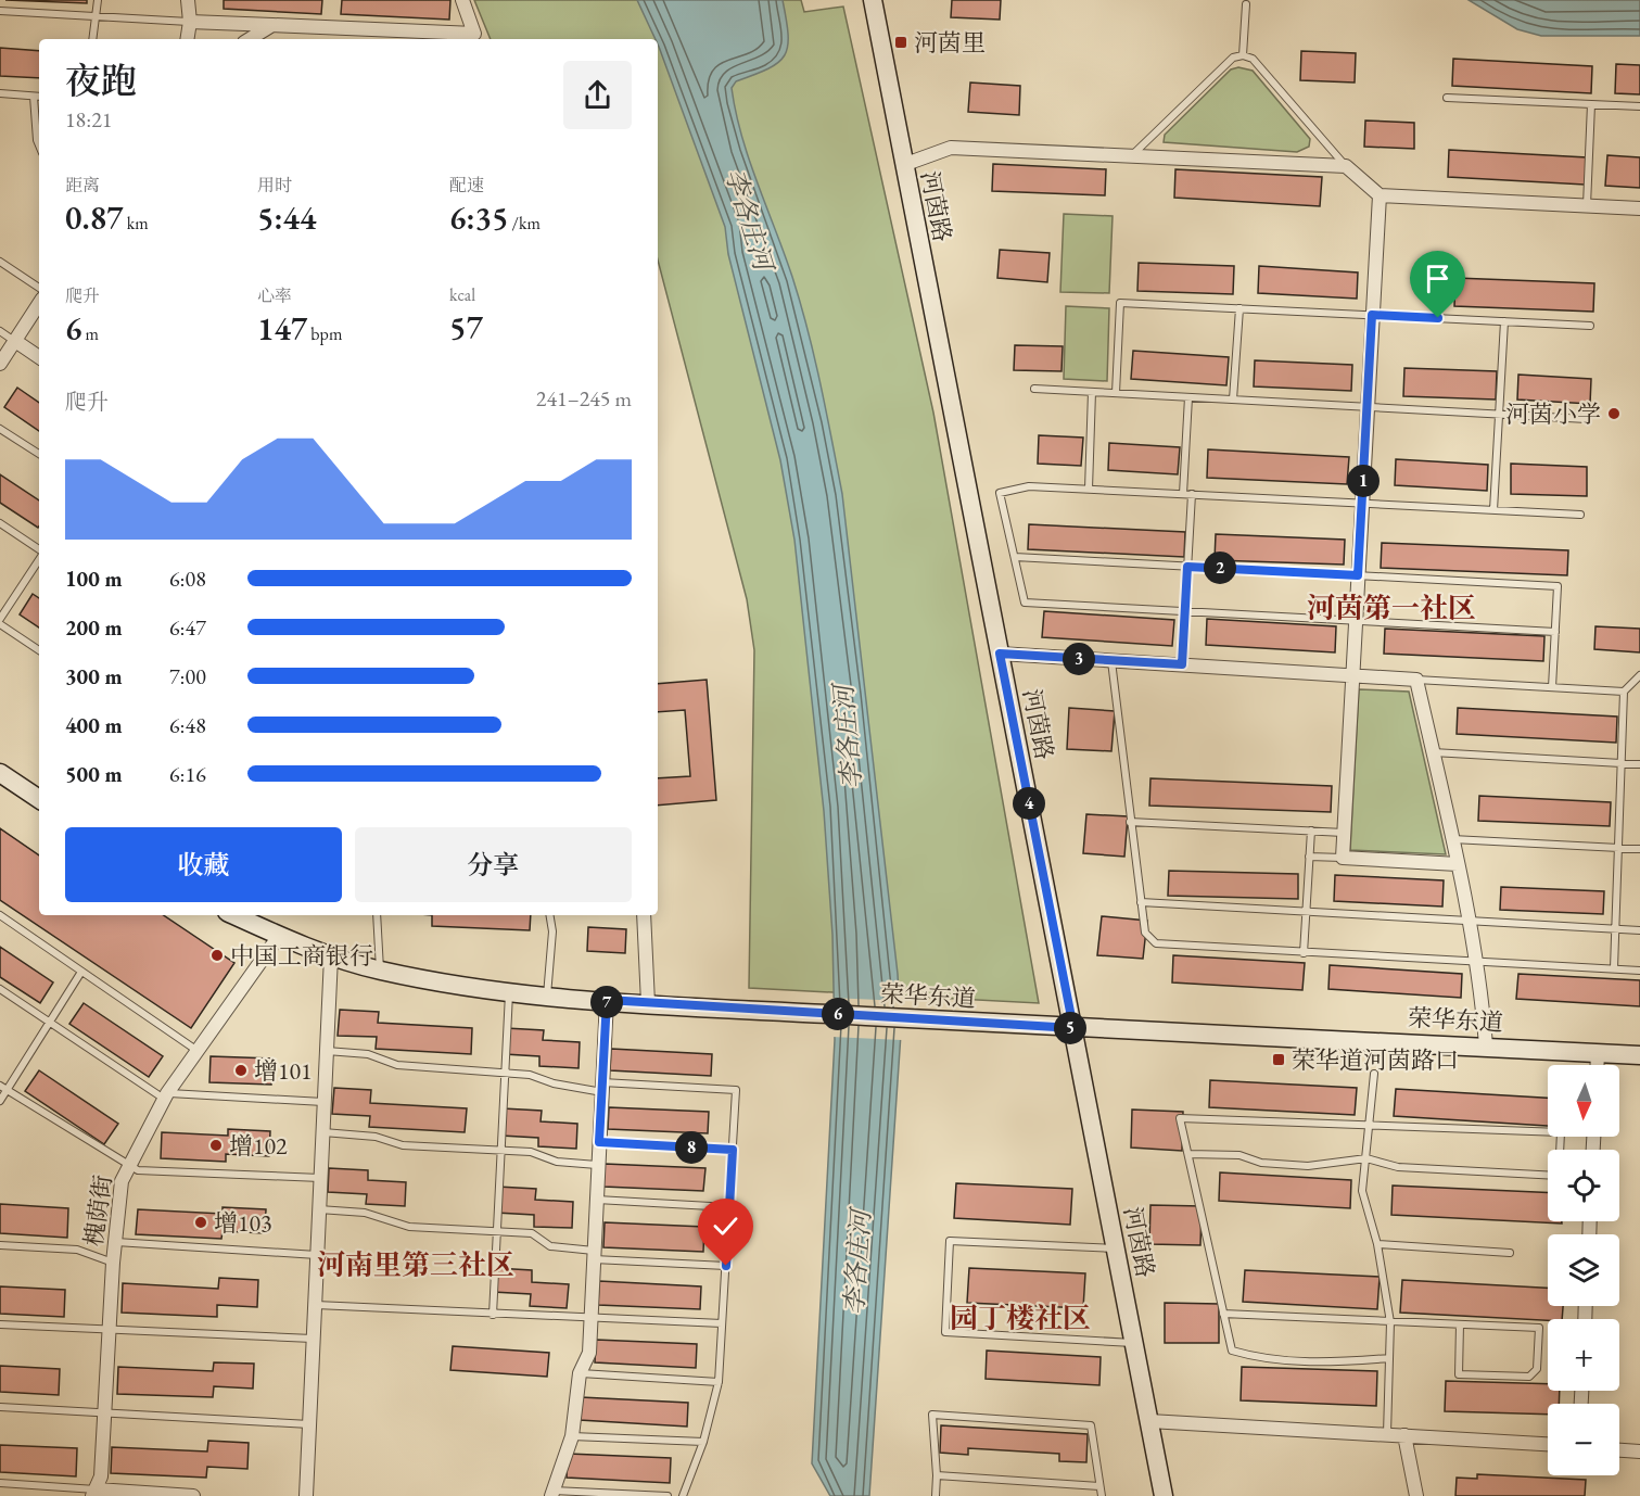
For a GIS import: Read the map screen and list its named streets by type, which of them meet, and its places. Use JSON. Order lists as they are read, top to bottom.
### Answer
{
  "streets": {
    "street": ["河茵路", "荣华东道", "槐荫街"]
  },
  "crossings": [
    ["河茵路", "荣华东道"],
    ["荣华东道", "槐荫街"]
  ],
  "districts": ["河茵第一社区", "河南里第三社区", "园丁楼社区"],
  "water": ["李各庄河"],
  "places": {
    "transit": ["河茵里", "荣华道河茵路口"],
    "other": [
      "河茵小学",
      "中国工商银行",
      "增101",
      "增102",
      "增103"
    ]
  },
  "north": "bottom",
  "page": {
    "heading": ["夜跑", "18:21"],
    "stats": [
      ["距离", "0.87 km"],
      ["用时", "5:44"],
      ["配速", "6:35 /km"],
      ["爬升", "6 m"],
      ["心率", "147 bpm"],
      ["kcal", "57"]
    ],
    "chart": ["爬升", "241–245 m"],
    "pins": [
      "1",
      "2",
      "3",
      "4",
      "7",
      "6",
      "5",
      "8"
    ],
    "list": [
      {
        "name": "100 m",
        "note": "6:08"
      },
      {
        "name": "200 m",
        "note": "6:47"
      },
      {
        "name": "300 m",
        "note": "7:00"
      },
      {
        "name": "400 m",
        "note": "6:48"
      },
      {
        "name": "500 m",
        "note": "6:16"
      }
    ],
    "buttons": ["收藏", "分享"],
    "map_buttons": ["+", "−"]
  }
}
